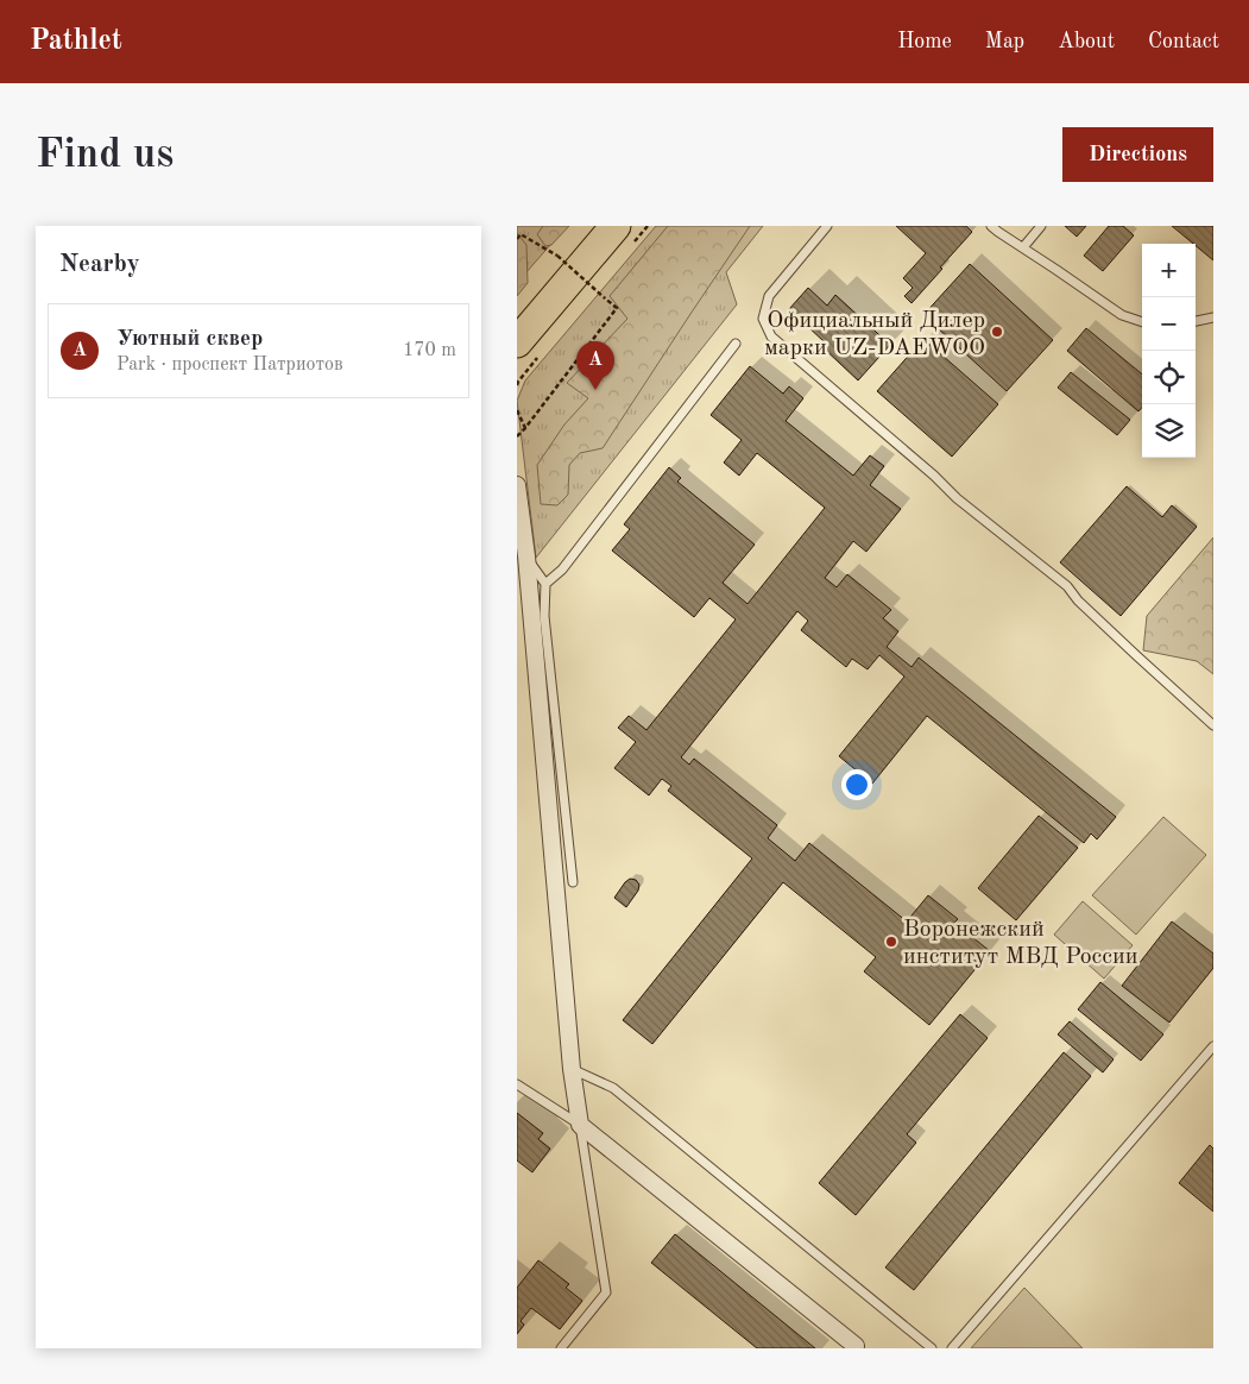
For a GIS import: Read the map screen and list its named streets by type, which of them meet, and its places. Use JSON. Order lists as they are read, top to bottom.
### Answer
{
  "places": ["Официальный Дилер марки UZ-DAEWOO", "Воронежский институт МВД России"],
  "page": {
    "header": "Pathlet",
    "nav": [
      "Home",
      "Map",
      "About",
      "Contact"
    ],
    "buttons": "Directions",
    "title": "Find us",
    "heading": "Nearby",
    "map_buttons": ["+", "−"],
    "list": [
      {
        "mark": "A",
        "name": "Уютный сквер",
        "note": "Park · проспект Патриотов",
        "value": "170 m"
      }
    ],
    "pins": "A"
  }
}
